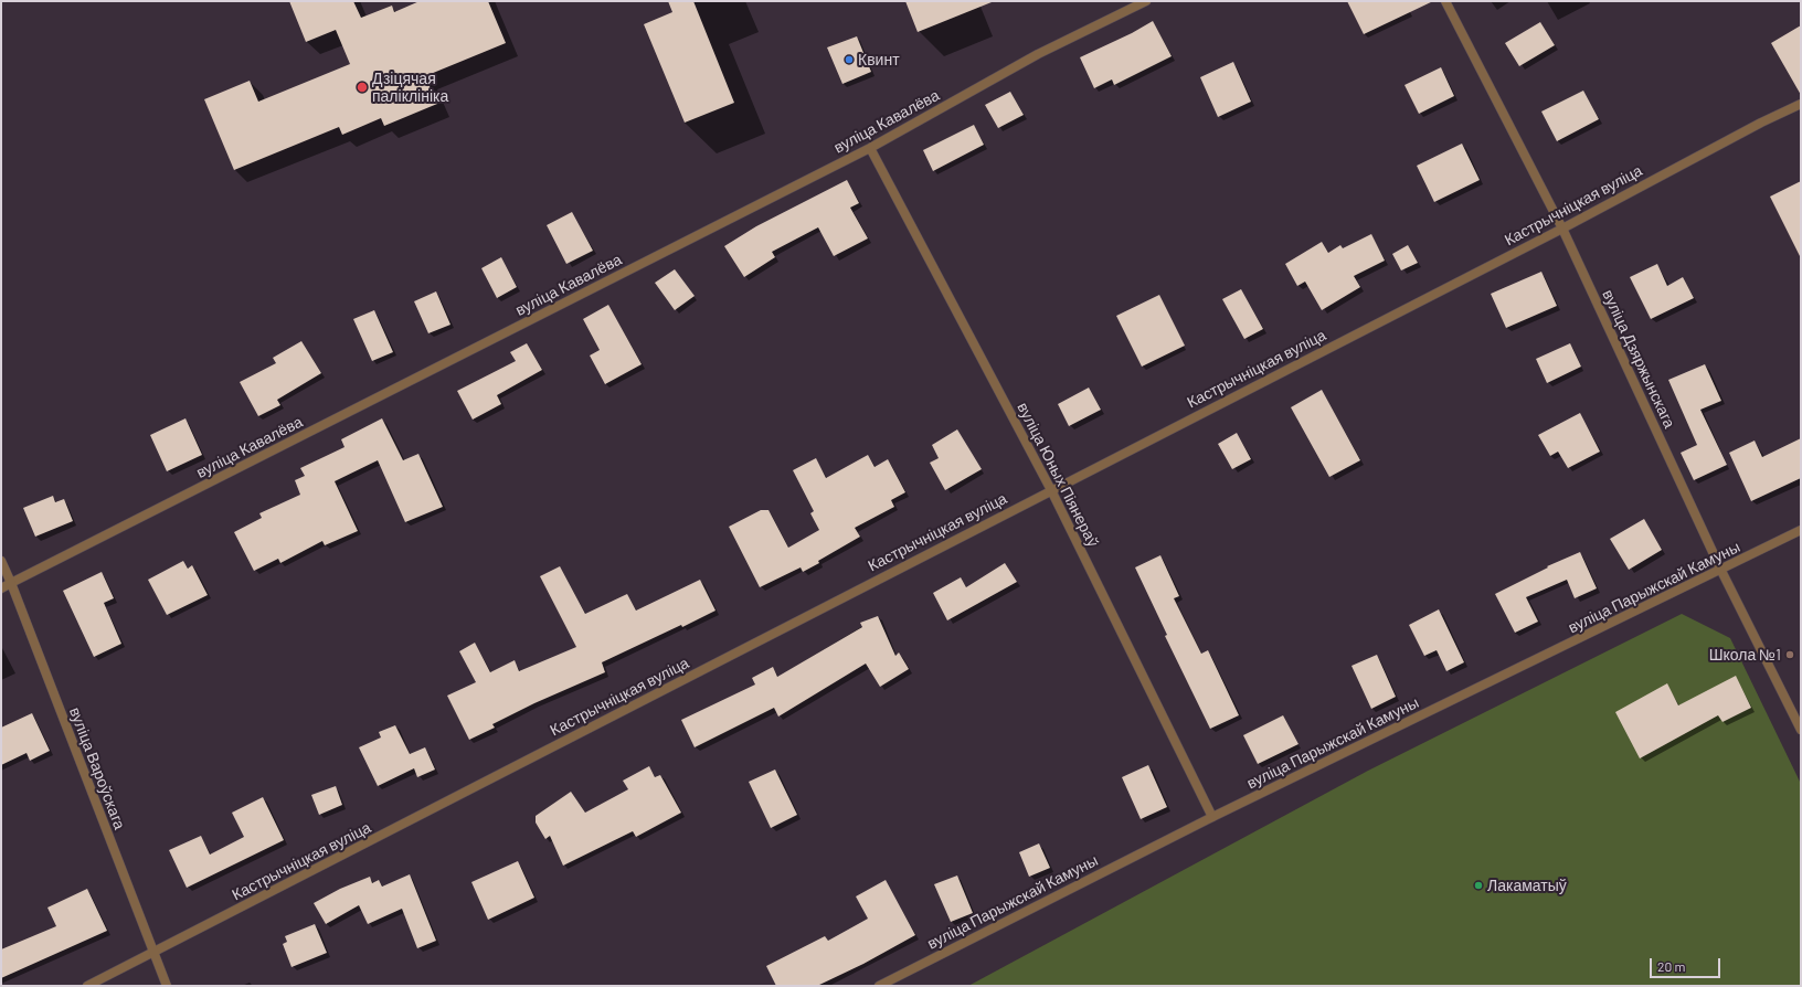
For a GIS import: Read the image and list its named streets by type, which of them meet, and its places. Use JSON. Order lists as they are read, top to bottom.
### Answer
{
  "streets": {
    "street": [
      "вуліца Кавалёва",
      "Кастрычніцкая вуліца",
      "вуліца Дзяржынскага",
      "вуліца Юных Піянераў",
      "вуліца Парыжскай Камуны",
      "вуліца Вароўскага"
    ]
  },
  "crossings": [
    ["вуліца Кавалёва", "вуліца Юных Піянераў"],
    ["вуліца Кавалёва", "вуліца Вароўскага"],
    ["Кастрычніцкая вуліца", "вуліца Дзяржынскага"],
    ["Кастрычніцкая вуліца", "вуліца Юных Піянераў"],
    ["Кастрычніцкая вуліца", "вуліца Вароўскага"],
    ["вуліца Дзяржынскага", "вуліца Парыжскай Камуны"],
    ["вуліца Юных Піянераў", "вуліца Парыжскай Камуны"]
  ],
  "places": [
    "Квинт",
    "Дзіцячая паліклініка",
    "Школа №1",
    "Лакаматыў"
  ],
  "scale_bar": "20 m"
}
